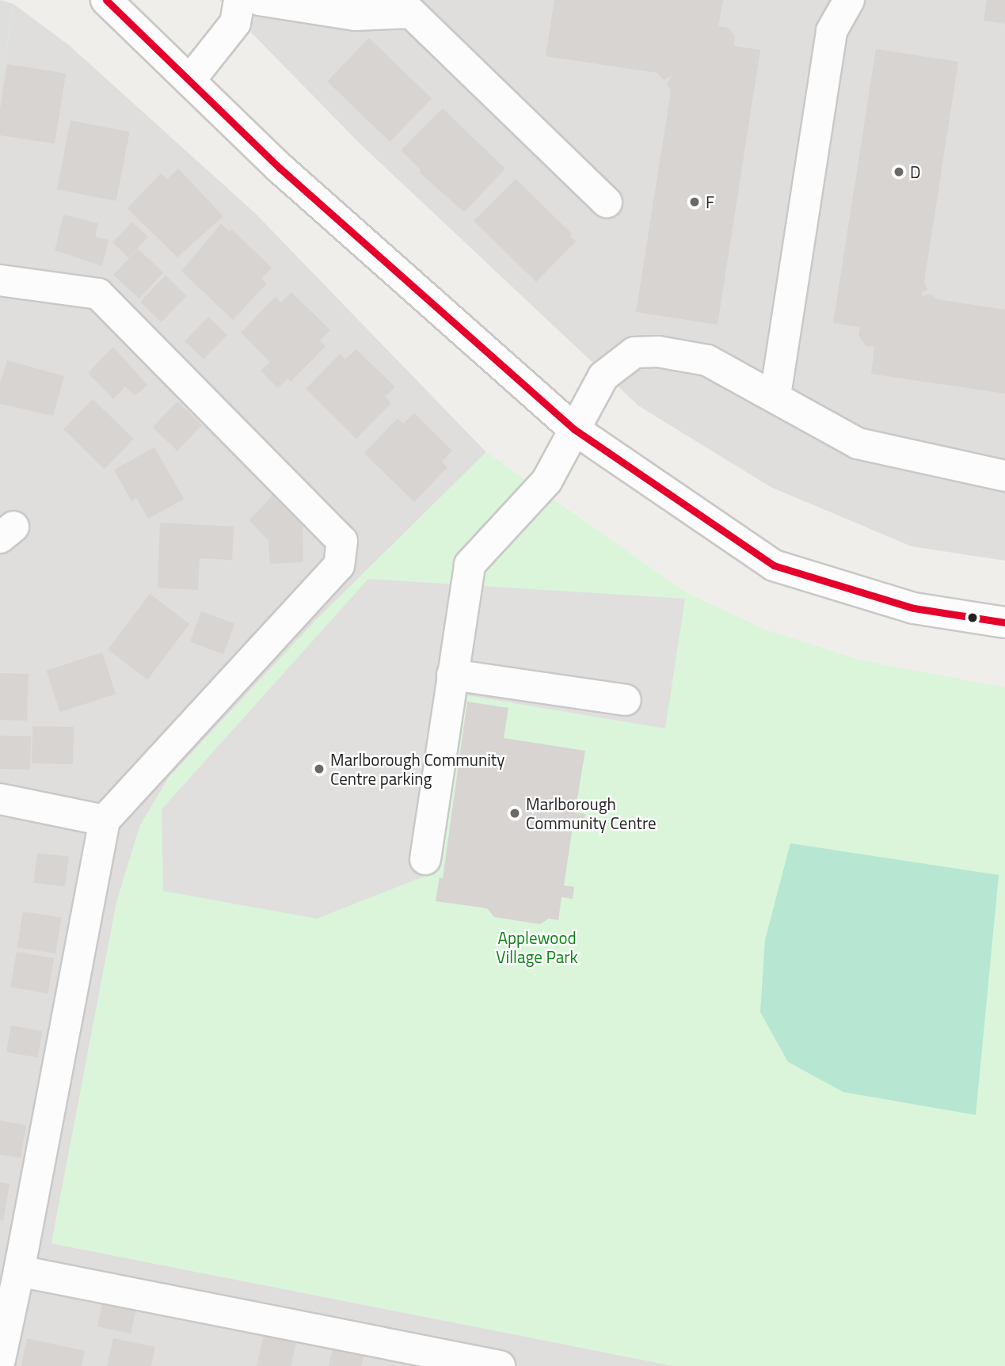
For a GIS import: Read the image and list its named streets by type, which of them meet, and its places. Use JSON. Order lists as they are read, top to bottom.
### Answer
{
  "parks": ["Applewood Village Park"],
  "places": [
    "D",
    "F",
    "Marlborough Community Centre parking",
    "Marlborough Community Centre"
  ]
}
